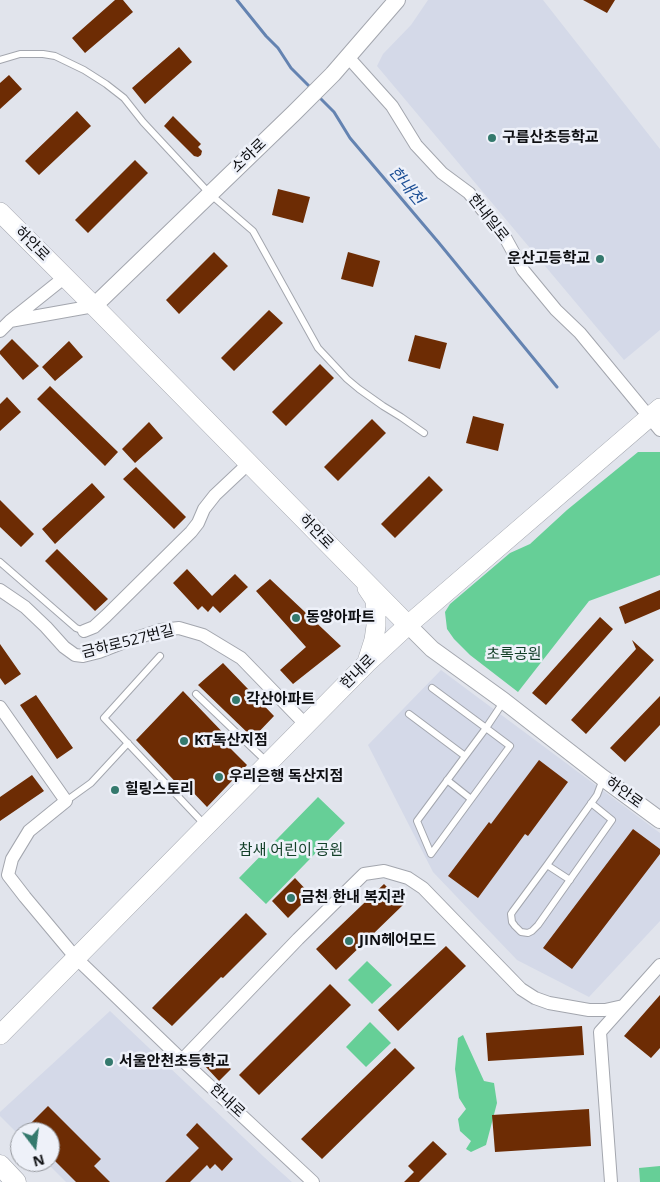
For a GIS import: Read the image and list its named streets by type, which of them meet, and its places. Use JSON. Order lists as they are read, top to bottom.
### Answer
{
  "streets": {
    "main road": ["하안로", "한내로"],
    "street": ["소하로", "한내일로", "금하로527번길"]
  },
  "crossings": [
    ["소하로", "한내일로"],
    ["소하로", "하안로"],
    ["한내일로", "한내로"],
    ["하안로", "한내로"],
    ["금하로527번길", "한내로"]
  ],
  "water": ["한내천"],
  "parks": ["초록공원", "참새 어린이 공원"],
  "places": [
    "구름산초등학교",
    "운산고등학교",
    "동양아파트",
    "각산아파트",
    "KT독산지점",
    "우리은행 독산지점",
    "힐링스토리",
    "금천 한내 복지관",
    "JIN헤어모드",
    "서울안천초등학교"
  ],
  "north": "bottom"
}
